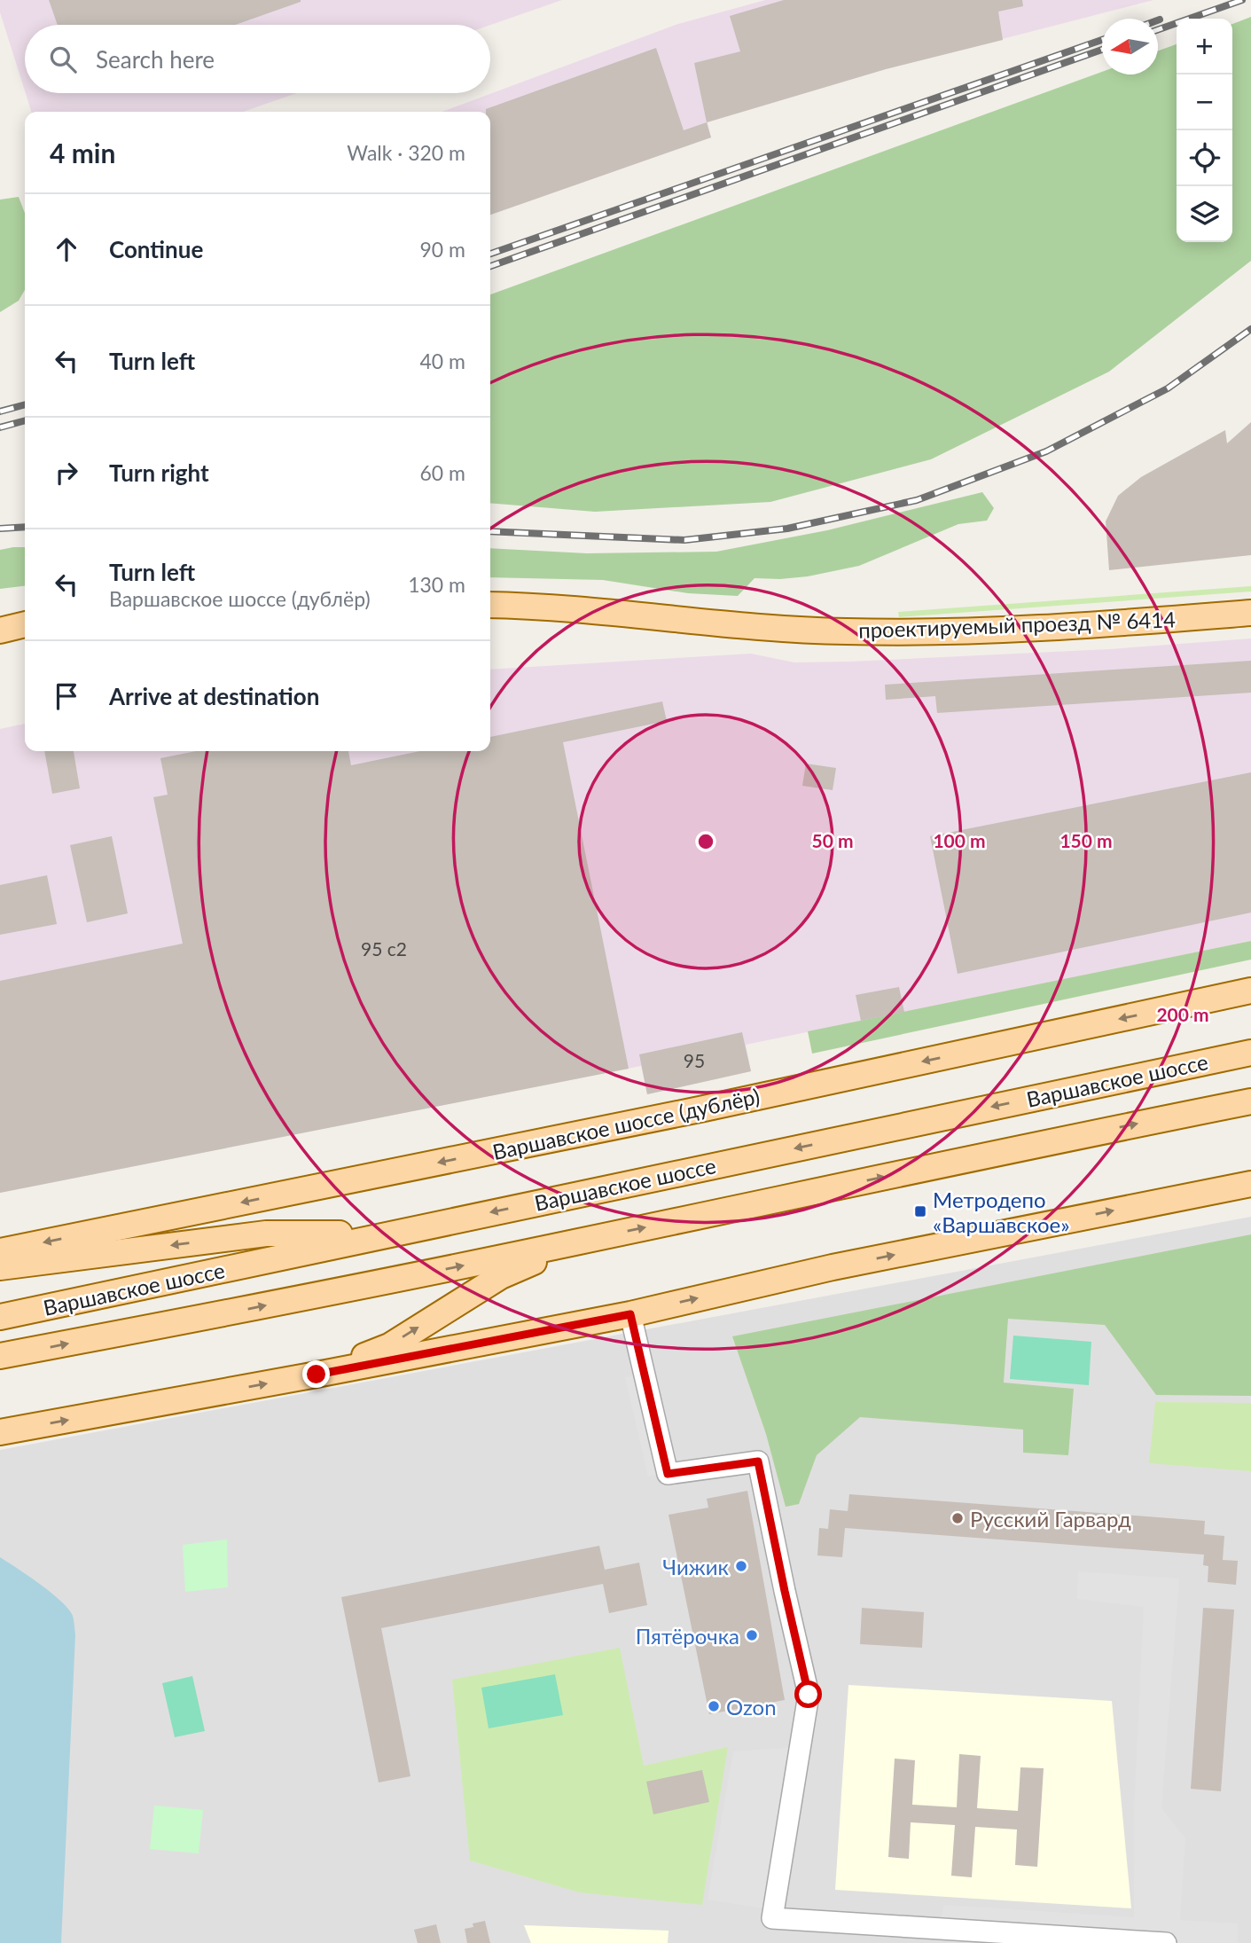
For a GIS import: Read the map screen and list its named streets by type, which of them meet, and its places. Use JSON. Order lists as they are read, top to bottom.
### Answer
{
  "streets": {
    "main road": ["проектируемый проезд № 6414", "Варшавское шоссе", "Варшавское шоссе (дублёр)"]
  },
  "places": {
    "transit": ["Метродепо «Варшавское»"],
    "other": [
      "Русский Гарвард",
      "Чижик",
      "Пятёрочка",
      "Ozon"
    ]
  },
  "house_numbers": ["95 с2", "95"],
  "north": "left",
  "page": {
    "map_buttons": ["+", "−"],
    "search": "Search here",
    "heading": ["4 min", "Walk · 320 m"],
    "list": [
      ["Continue", "90 m"],
      ["Turn left", "40 m"],
      ["Turn right", "60 m"],
      ["Turn left", "Варшавское шоссе (дублёр)", "130 m"],
      "Arrive at destination"
    ]
  },
  "rings": [
    "50 m",
    "100 m",
    "150 m",
    "200 m"
  ]
}
